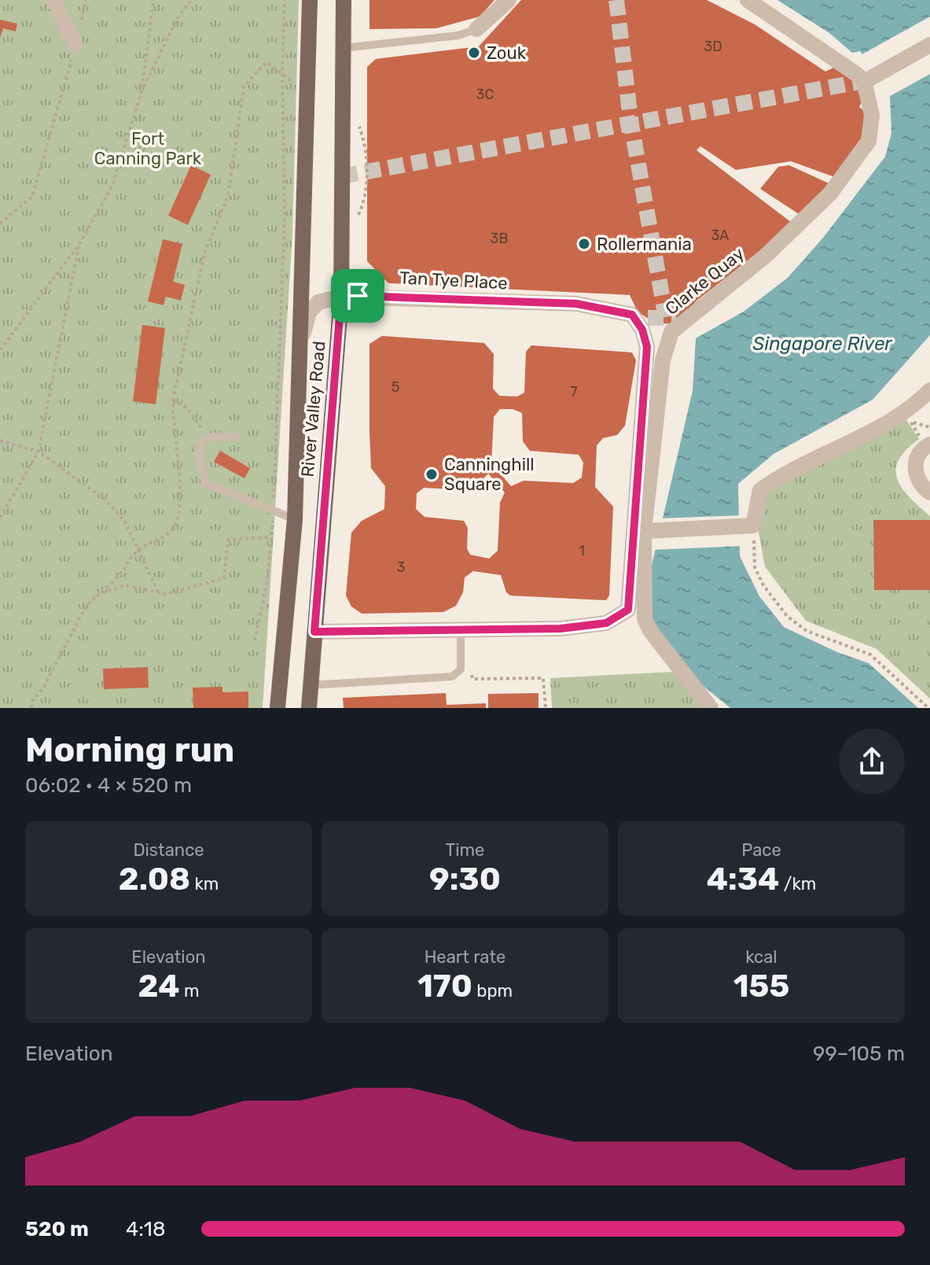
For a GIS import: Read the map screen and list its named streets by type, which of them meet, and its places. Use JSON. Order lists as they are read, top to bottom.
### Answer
{
  "streets": {
    "main road": ["River Valley Road"],
    "street": ["Tan Tye Place", "Clarke Quay"]
  },
  "crossings": [
    ["Tan Tye Place", "River Valley Road"]
  ],
  "water": ["Singapore River"],
  "parks": ["Fort Canning Park"],
  "places": ["Zouk", "Rollermania", "Canninghill Square"],
  "house_numbers": [
    "3D",
    "3C",
    "3A",
    "3B",
    "5",
    "7",
    "1",
    "3"
  ],
  "page": {
    "heading": ["Morning run", "06:02 · 4 × 520 m"],
    "stats": [
      ["Distance", "2.08 km"],
      ["Time", "9:30"],
      ["Pace", "4:34 /km"],
      ["Elevation", "24 m"],
      ["Heart rate", "170 bpm"],
      ["kcal", "155"]
    ],
    "chart": ["Elevation", "99–105 m"],
    "list": [
      {
        "name": "520 m",
        "note": "4:18"
      }
    ]
  }
}
